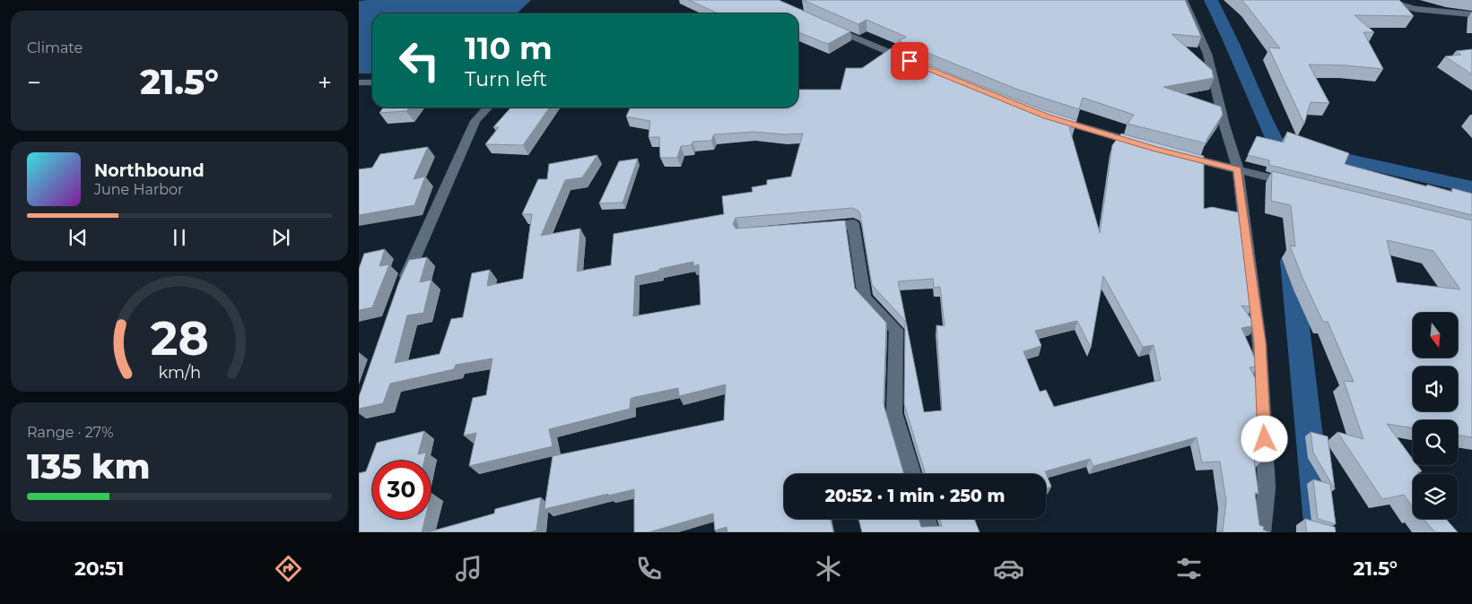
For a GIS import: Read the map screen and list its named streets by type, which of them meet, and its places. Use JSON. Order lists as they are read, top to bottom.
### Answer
{
  "north": "bottom",
  "page": {
    "tile": [
      "Climate",
      ["Range · 27%", "135 km"]
    ],
    "turn": ["110 m", "Turn left"],
    "heat": ["−", "21.5°", "+"],
    "song": ["Northbound", "June Harbor"],
    "limit": "30",
    "trip": "20:52 · 1 min · 250 m",
    "tabs": ["20:51", "21.5°"],
    "gauge": ["28", "km/h"]
  }
}
